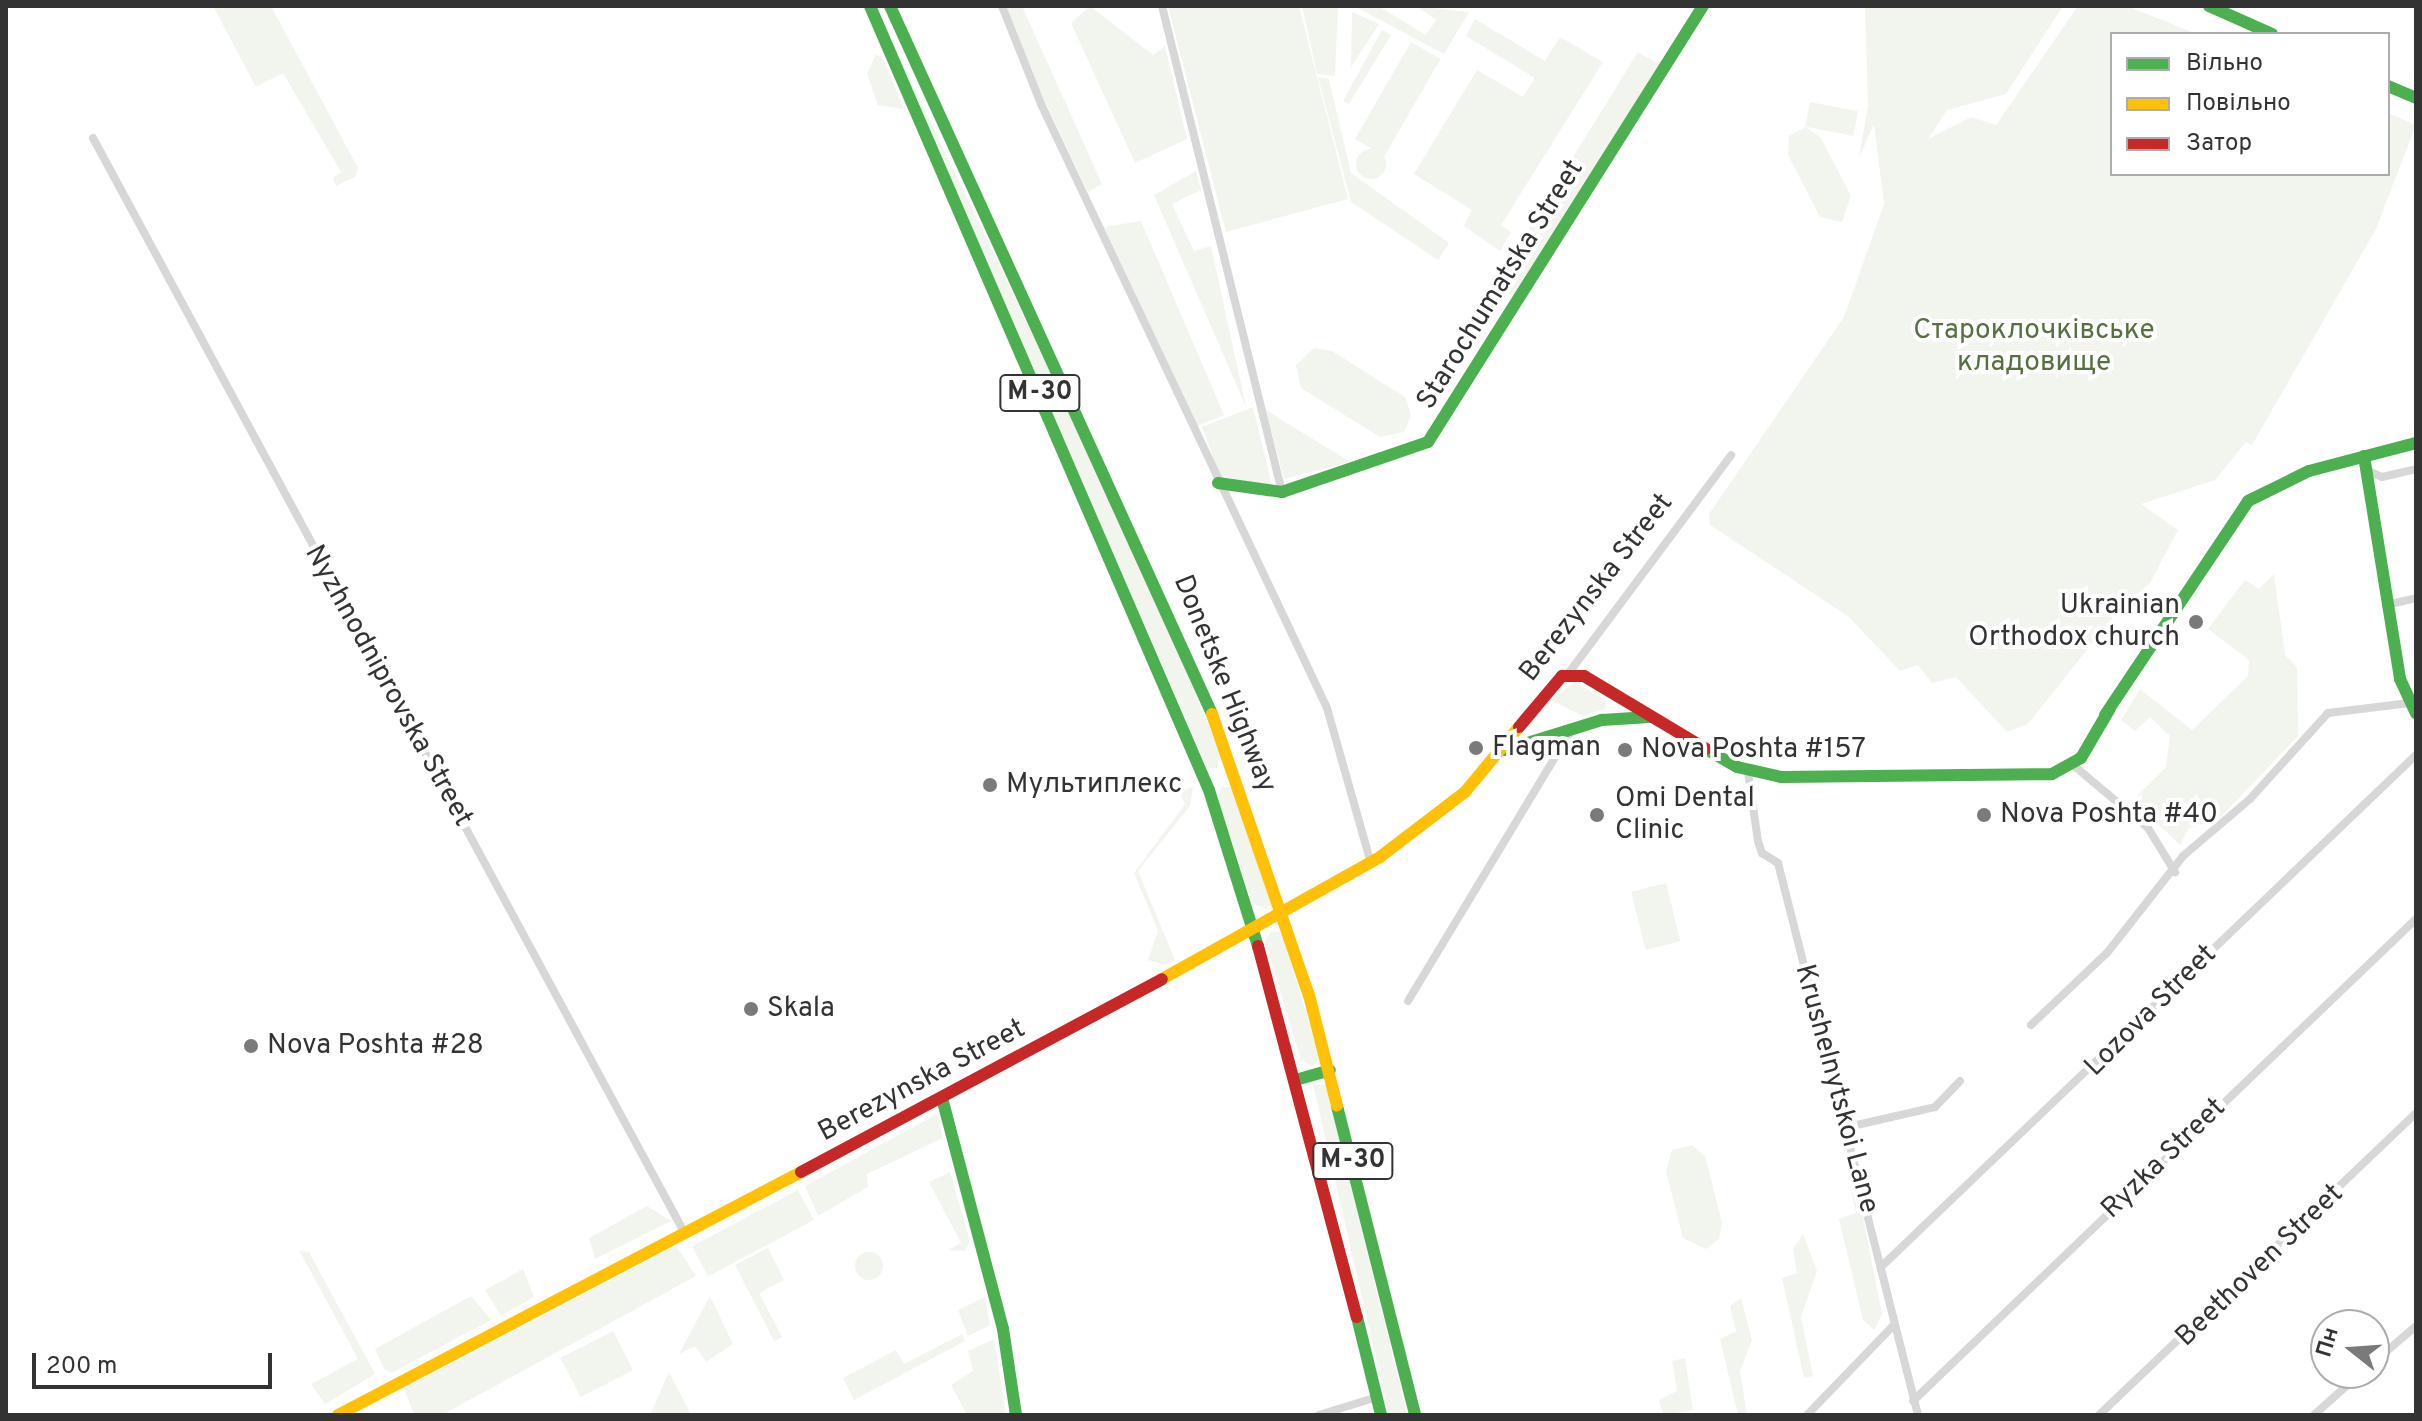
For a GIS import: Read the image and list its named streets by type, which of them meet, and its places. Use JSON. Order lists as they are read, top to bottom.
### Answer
{
  "streets": {
    "main road": [
      "Starochumatska Street",
      "М-30",
      "Berezynska Street",
      "Donetske Highway"
    ],
    "street": [
      "Nyzhnodniprovska Street",
      "Lozova Street",
      "Krushelnytskoi Lane",
      "Ryzka Street",
      "Beethoven Street"
    ]
  },
  "crossings": [
    ["Berezynska Street", "Donetske Highway"],
    ["Berezynska Street", "Nyzhnodniprovska Street"],
    ["Lozova Street", "Krushelnytskoi Lane"],
    ["Krushelnytskoi Lane", "Ryzka Street"]
  ],
  "parks": ["Староклочківське кладовище"],
  "places": [
    "Ukrainian Orthodox church",
    "Flagman",
    "Nova Poshta #157",
    "Мультиплекс",
    "Omi Dental Clinic",
    "Nova Poshta #40",
    "Skala",
    "Nova Poshta #28"
  ],
  "legend": ["Вільно", "Повільно", "Затор"],
  "scale_bar": "200 m",
  "north": "left"
}
